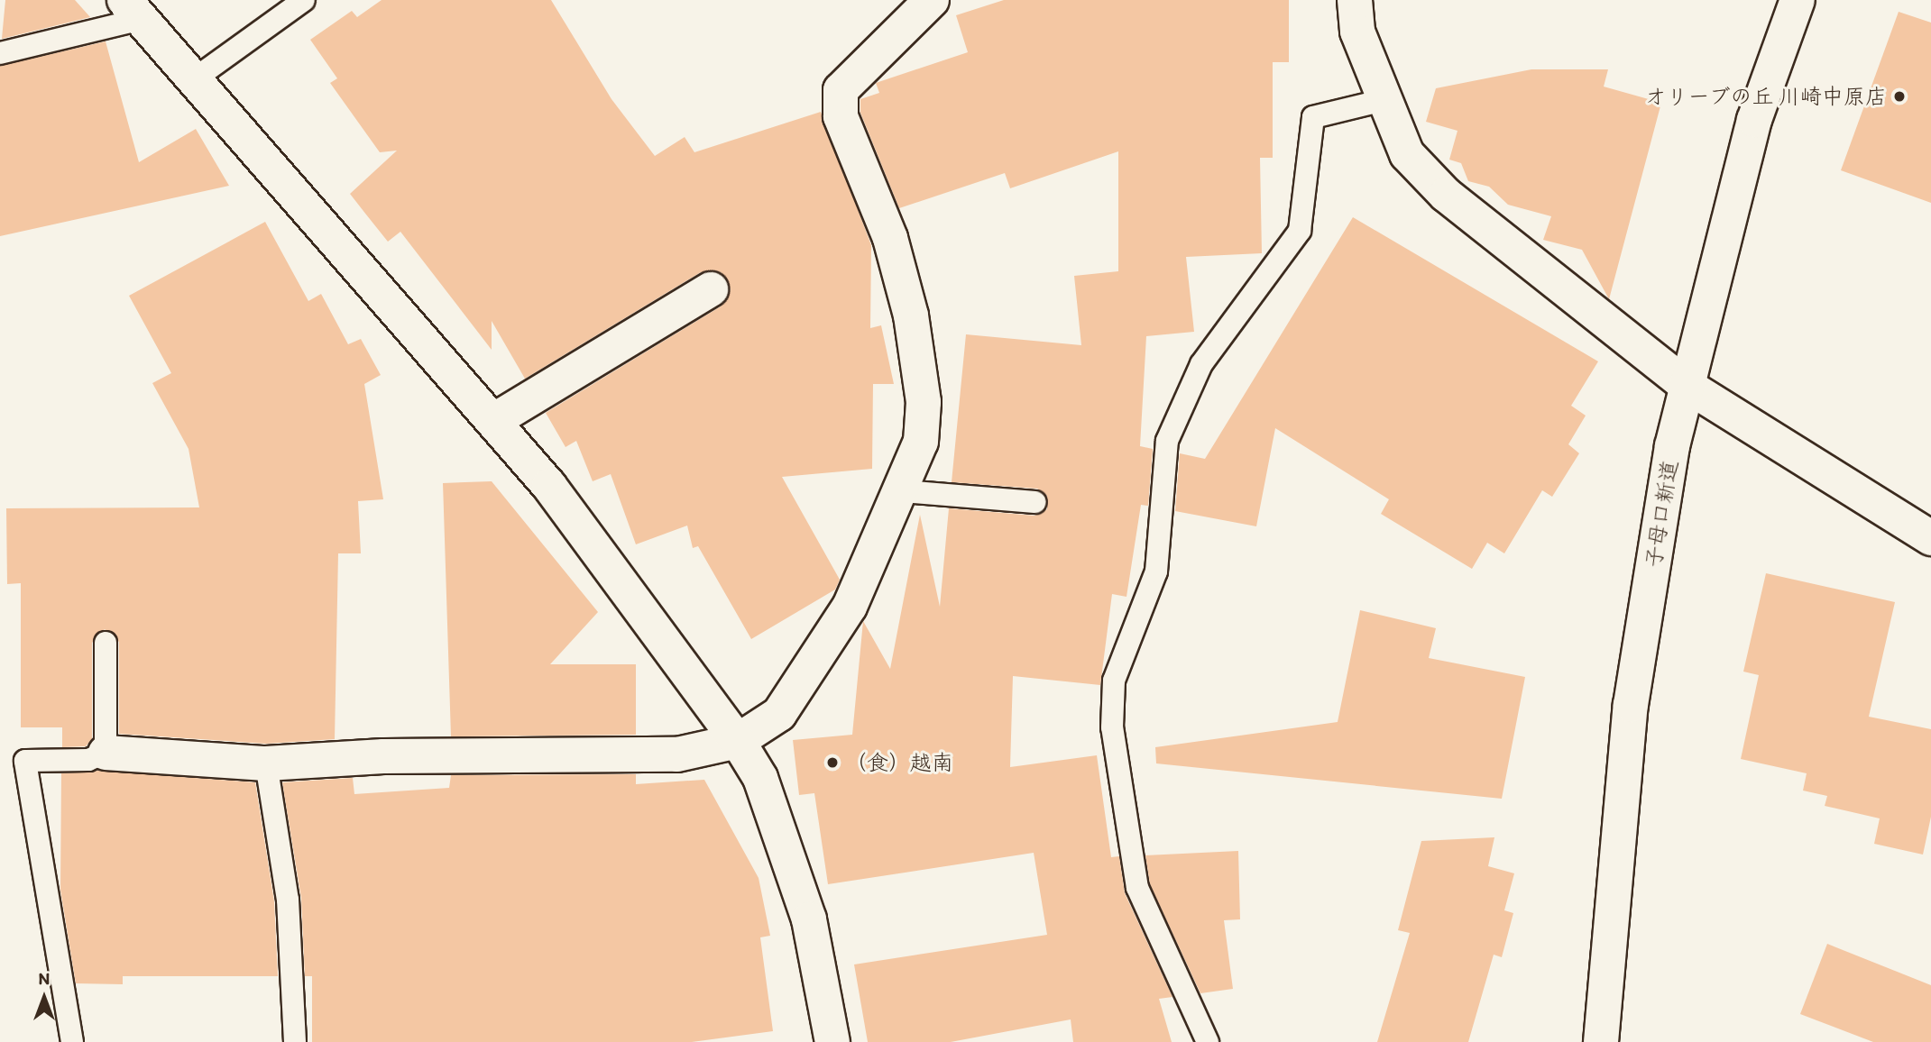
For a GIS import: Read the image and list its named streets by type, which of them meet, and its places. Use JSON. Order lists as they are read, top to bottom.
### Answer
{
  "streets": {
    "street": ["子母口新道"]
  },
  "places": ["オリーブの丘 川崎中原店", "（食）越南"],
  "north": "top"
}
